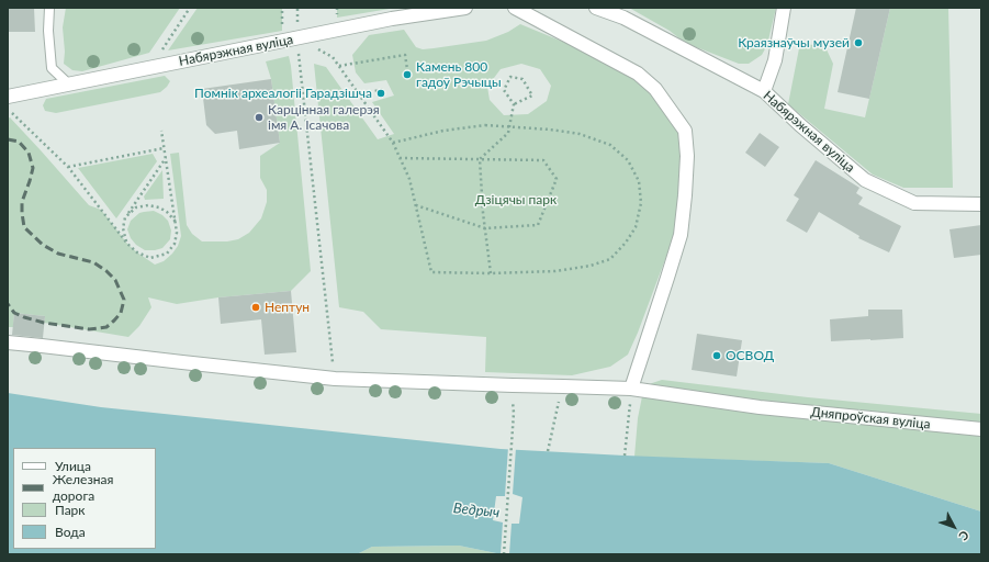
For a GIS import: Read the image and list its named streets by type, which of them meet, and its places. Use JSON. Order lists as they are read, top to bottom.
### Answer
{
  "streets": {
    "street": ["Набярэжная вуліца", "Дняпроўская вуліца"]
  },
  "water": ["Ведрыч"],
  "parks": ["Дзіцячы парк"],
  "places": [
    "Краязнаўчы музей",
    "Камень 800 гадоў Рэчыцы",
    "Помнік археалогіі Гарадзішча",
    "Карцінная галерэя імя А. Ісачова",
    "Нептун",
    "ОСВОД"
  ],
  "legend": [
    "Улица",
    "Железная дорога",
    "Парк",
    "Вода"
  ],
  "north": "bottom right"
}
